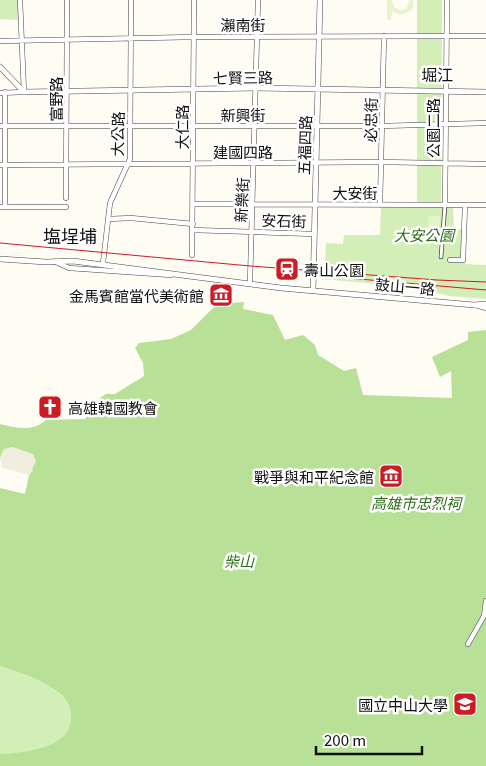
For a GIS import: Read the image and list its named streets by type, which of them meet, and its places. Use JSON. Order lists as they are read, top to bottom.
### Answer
{
  "streets": {
    "street": [
      "瀨南街",
      "七賢三路",
      "富野路",
      "新興街",
      "必忠街",
      "大仁路",
      "公園二路",
      "大公路",
      "五福四路",
      "建國四路",
      "大安街",
      "新樂街",
      "安石街",
      "鼓山一路"
    ]
  },
  "crossings": [
    ["瀨南街", "富野路"],
    ["瀨南街", "必忠街"],
    ["瀨南街", "大仁路"],
    ["瀨南街", "公園二路"],
    ["瀨南街", "大公路"],
    ["瀨南街", "五福四路"],
    ["瀨南街", "新樂街"],
    ["七賢三路", "富野路"],
    ["七賢三路", "必忠街"],
    ["七賢三路", "大仁路"],
    ["七賢三路", "公園二路"],
    ["七賢三路", "大公路"],
    ["七賢三路", "五福四路"],
    ["七賢三路", "新樂街"],
    ["富野路", "新興街"],
    ["富野路", "建國四路"],
    ["新興街", "必忠街"],
    ["新興街", "大仁路"],
    ["新興街", "公園二路"],
    ["新興街", "大公路"],
    ["新興街", "五福四路"],
    ["新興街", "新樂街"],
    ["必忠街", "建國四路"],
    ["必忠街", "大安街"],
    ["大仁路", "建國四路"],
    ["大仁路", "大安街"],
    ["大仁路", "安石街"],
    ["公園二路", "建國四路"],
    ["公園二路", "大安街"],
    ["大公路", "建國四路"],
    ["大公路", "鼓山一路"],
    ["五福四路", "建國四路"],
    ["五福四路", "大安街"],
    ["五福四路", "安石街"],
    ["五福四路", "鼓山一路"],
    ["建國四路", "新樂街"],
    ["大安街", "新樂街"],
    ["新樂街", "安石街"],
    ["新樂街", "鼓山一路"]
  ],
  "districts": ["堀江", "塩埕埔"],
  "parks": ["大安公園", "高雄市忠烈祠", "柴山"],
  "places": {
    "station": ["壽山公園"],
    "museum": ["金馬賓館當代美術館", "戰爭與和平紀念館"],
    "church": ["高雄韓國教會"],
    "school or university": ["國立中山大學"]
  },
  "scale_bar": "200 m"
}
